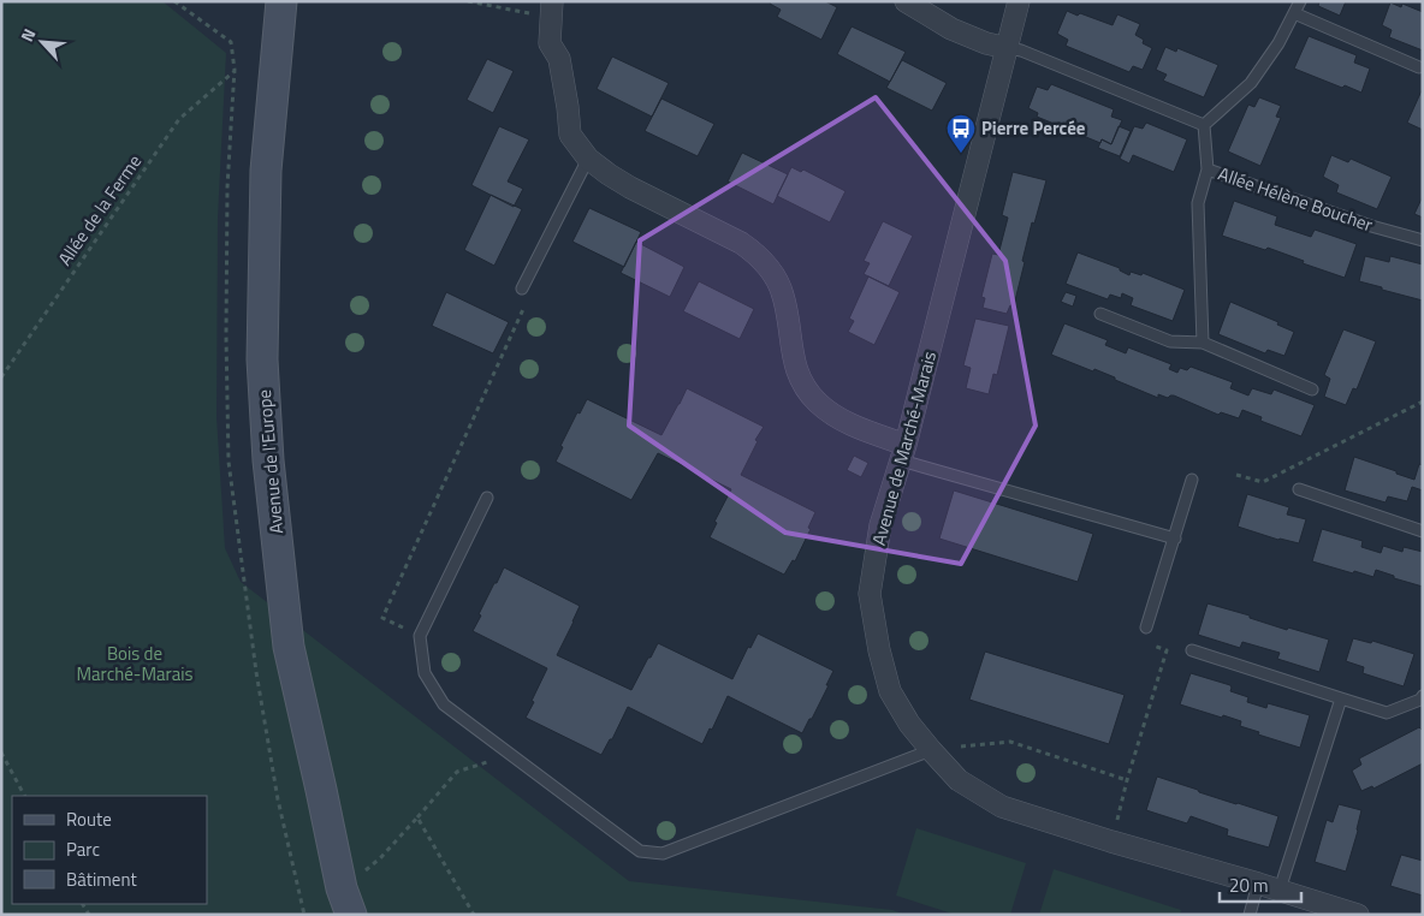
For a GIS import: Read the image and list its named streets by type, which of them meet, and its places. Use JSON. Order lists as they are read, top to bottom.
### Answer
{
  "streets": {
    "main road": ["Avenue de l'Europe"],
    "street": ["Avenue de Marché-Marais"],
    "lane": ["Allée Hélène Boucher"],
    "path": ["Allée de la Ferme"]
  },
  "parks": ["Bois de Marché-Marais"],
  "places": {
    "bus stop": ["Pierre Percée"]
  },
  "legend": ["Route", "Parc", "Bâtiment"],
  "scale_bar": "20 m",
  "north": "top left"
}
